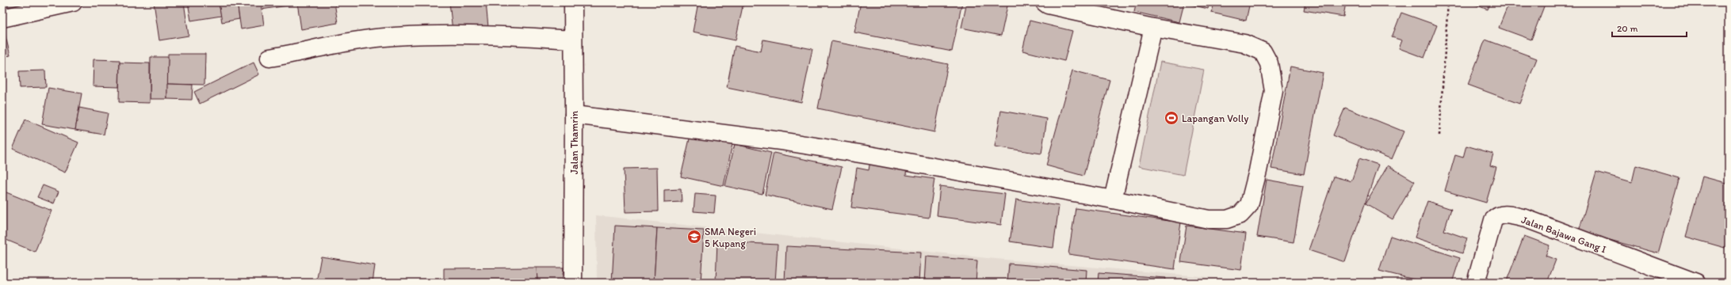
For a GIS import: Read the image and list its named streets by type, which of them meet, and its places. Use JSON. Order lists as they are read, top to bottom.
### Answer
{
  "streets": {
    "street": ["Jalan Thamrin", "Jalan Bajawa Gang I"]
  },
  "places": {
    "sports": ["Lapangan Volly"],
    "school or university": ["SMA Negeri 5 Kupang"]
  },
  "scale_bar": "20 m"
}
